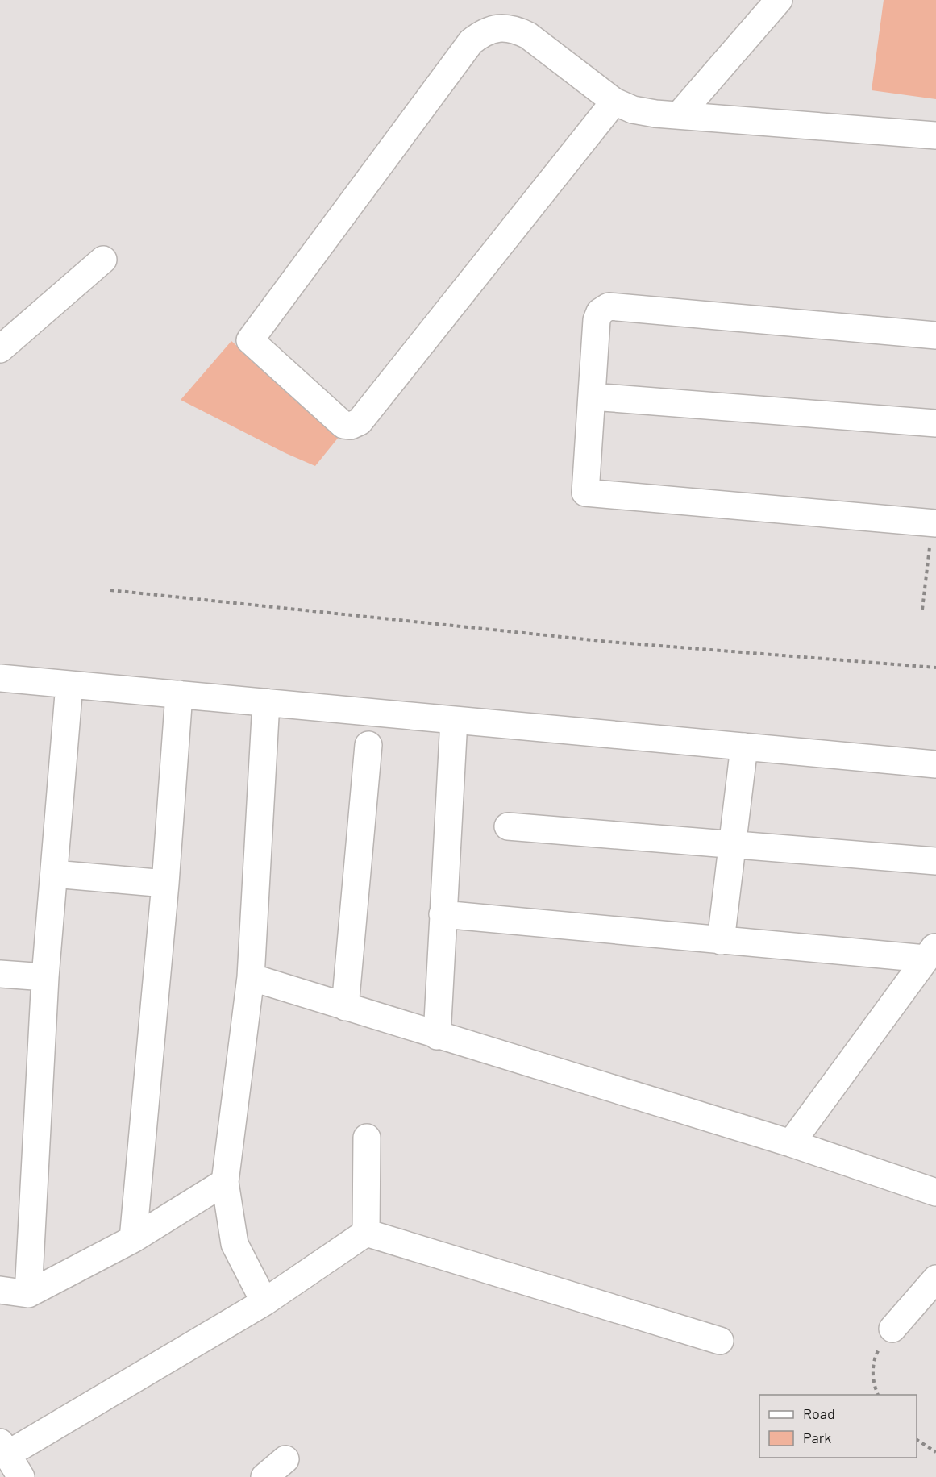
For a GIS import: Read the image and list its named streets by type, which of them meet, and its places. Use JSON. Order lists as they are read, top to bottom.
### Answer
{
  "legend": ["Road", "Park"]
}
